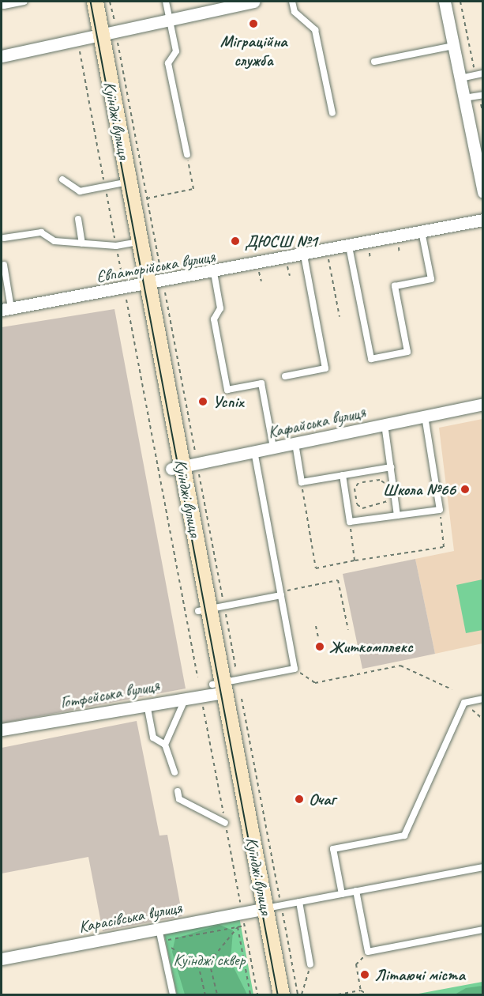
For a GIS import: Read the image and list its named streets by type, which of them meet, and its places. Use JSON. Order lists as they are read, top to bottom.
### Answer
{
  "streets": {
    "main road": ["Куїнджі вулиця"],
    "street": [
      "Євпаторійська вулиця",
      "Кафайська вулиця",
      "Готфейська вулиця",
      "Карасівська вулиця"
    ]
  },
  "crossings": [
    ["Куїнджі вулиця", "Євпаторійська вулиця"],
    ["Куїнджі вулиця", "Кафайська вулиця"],
    ["Куїнджі вулиця", "Готфейська вулиця"],
    ["Куїнджі вулиця", "Карасівська вулиця"]
  ],
  "parks": ["Куїнджі сквер"],
  "places": [
    "Міграційна служба",
    "ДЮСШ №1",
    "Успіх",
    "Школа №66",
    "Житкомплекс",
    "Очаг",
    "Літаючі міста"
  ]
}
